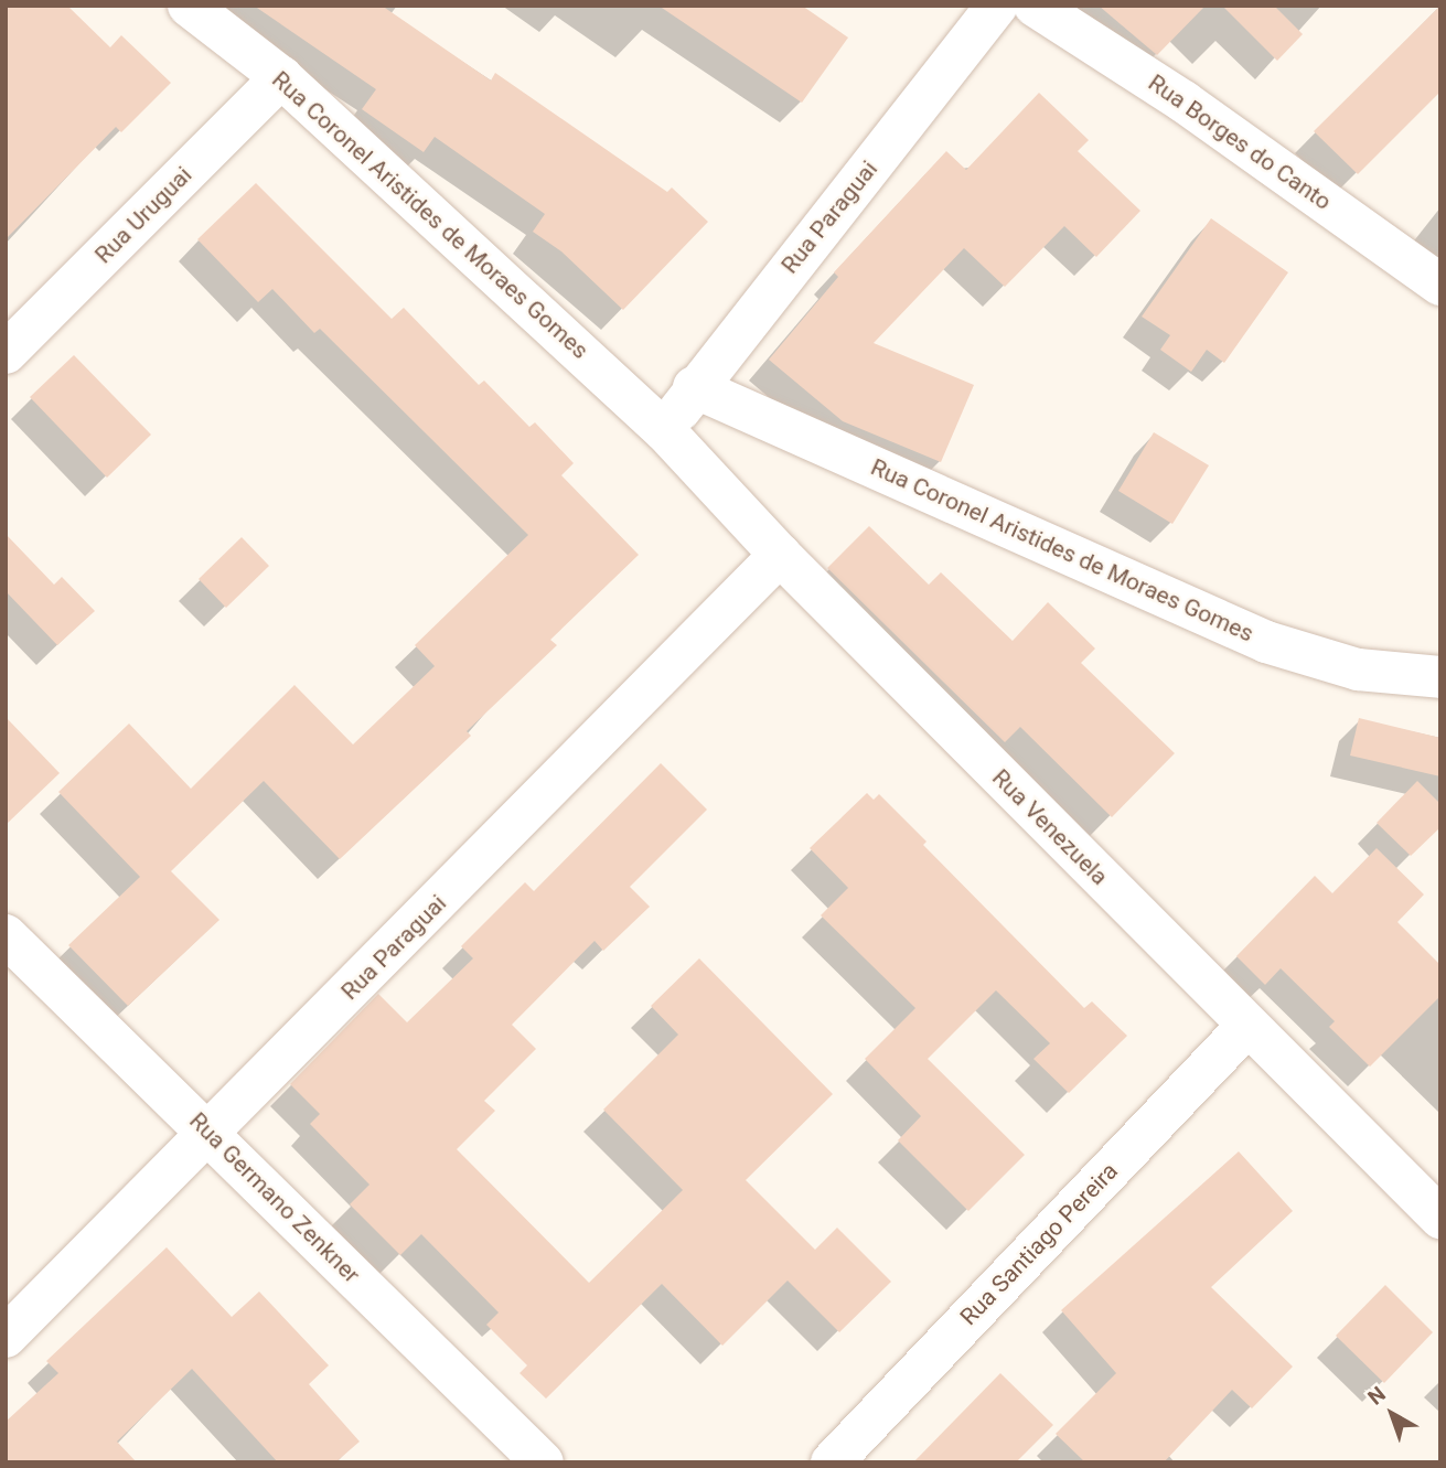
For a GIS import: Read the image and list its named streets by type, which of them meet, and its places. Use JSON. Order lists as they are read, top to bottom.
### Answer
{
  "streets": {
    "street": [
      "Rua Borges do Canto",
      "Rua Uruguai",
      "Rua Coronel Aristides de Moraes Gomes",
      "Rua Paraguai",
      "Rua Venezuela",
      "Rua Germano Zenkner",
      "Rua Santiago Pereira"
    ]
  },
  "crossings": [
    ["Rua Uruguai", "Rua Coronel Aristides de Moraes Gomes"],
    ["Rua Coronel Aristides de Moraes Gomes", "Rua Paraguai"],
    ["Rua Coronel Aristides de Moraes Gomes", "Rua Venezuela"],
    ["Rua Paraguai", "Rua Venezuela"],
    ["Rua Paraguai", "Rua Germano Zenkner"],
    ["Rua Venezuela", "Rua Santiago Pereira"]
  ],
  "north": "top left"
}
